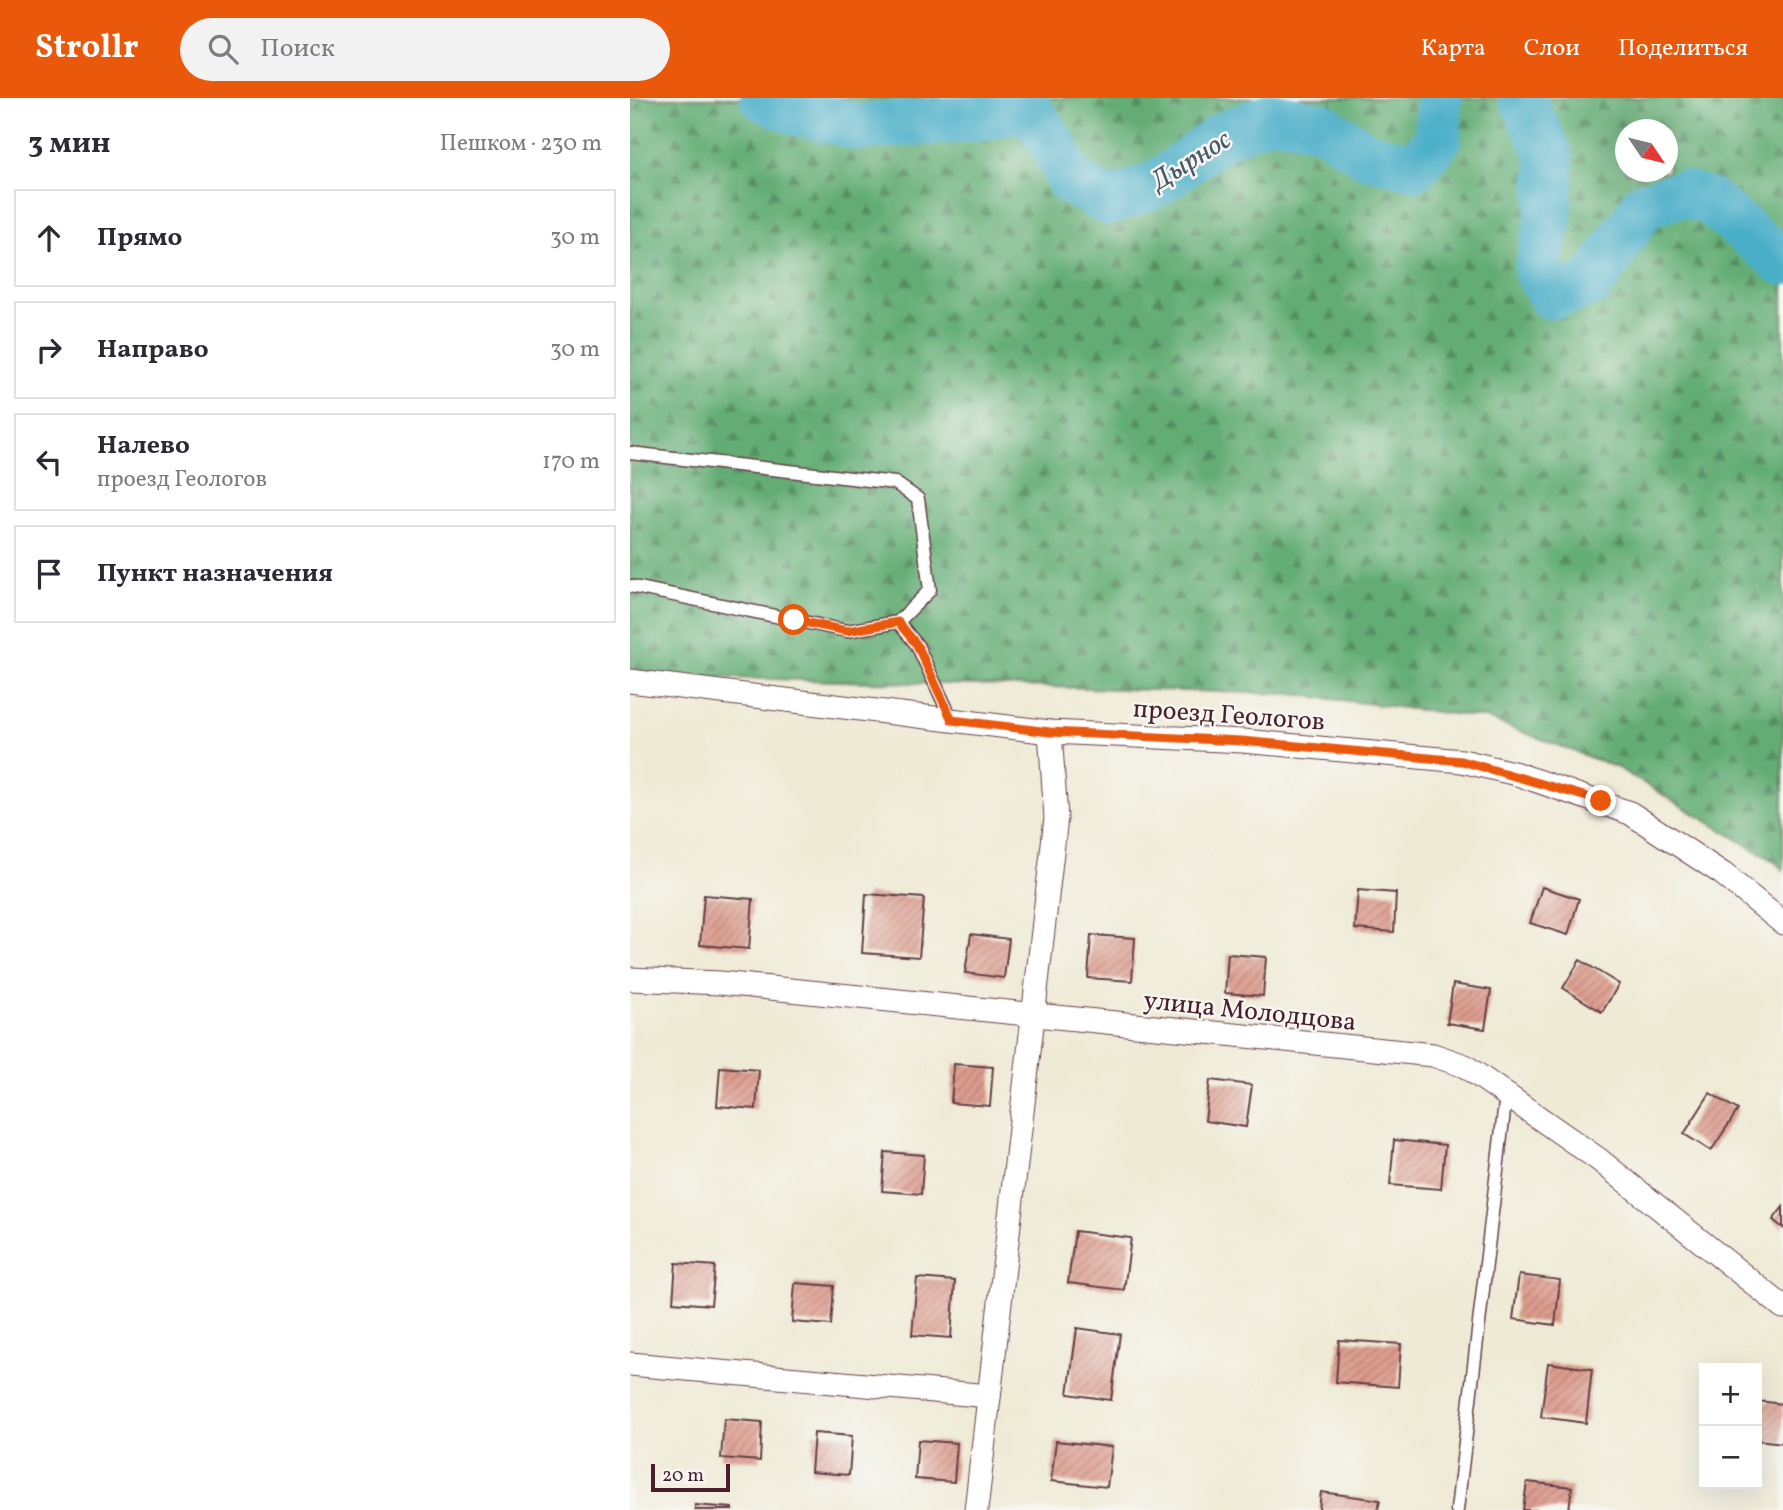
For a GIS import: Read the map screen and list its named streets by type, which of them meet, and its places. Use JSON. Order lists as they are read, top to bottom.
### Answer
{
  "streets": {
    "street": ["проезд Геологов", "улица Молодцова"]
  },
  "water": ["Дырнос"],
  "scale_bar": "20 m",
  "north": "bottom right",
  "page": {
    "header": "Strollr",
    "search": "Поиск",
    "nav": ["Карта", "Слои", "Поделиться"],
    "heading": ["3 мин", "Пешком · 230 m"],
    "list": [
      ["Прямо", "30 m"],
      ["Направо", "30 m"],
      ["Налево", "проезд Геологов", "170 m"],
      "Пункт назначения"
    ],
    "map_buttons": ["+", "−"],
    "scale": "20 m"
  }
}
